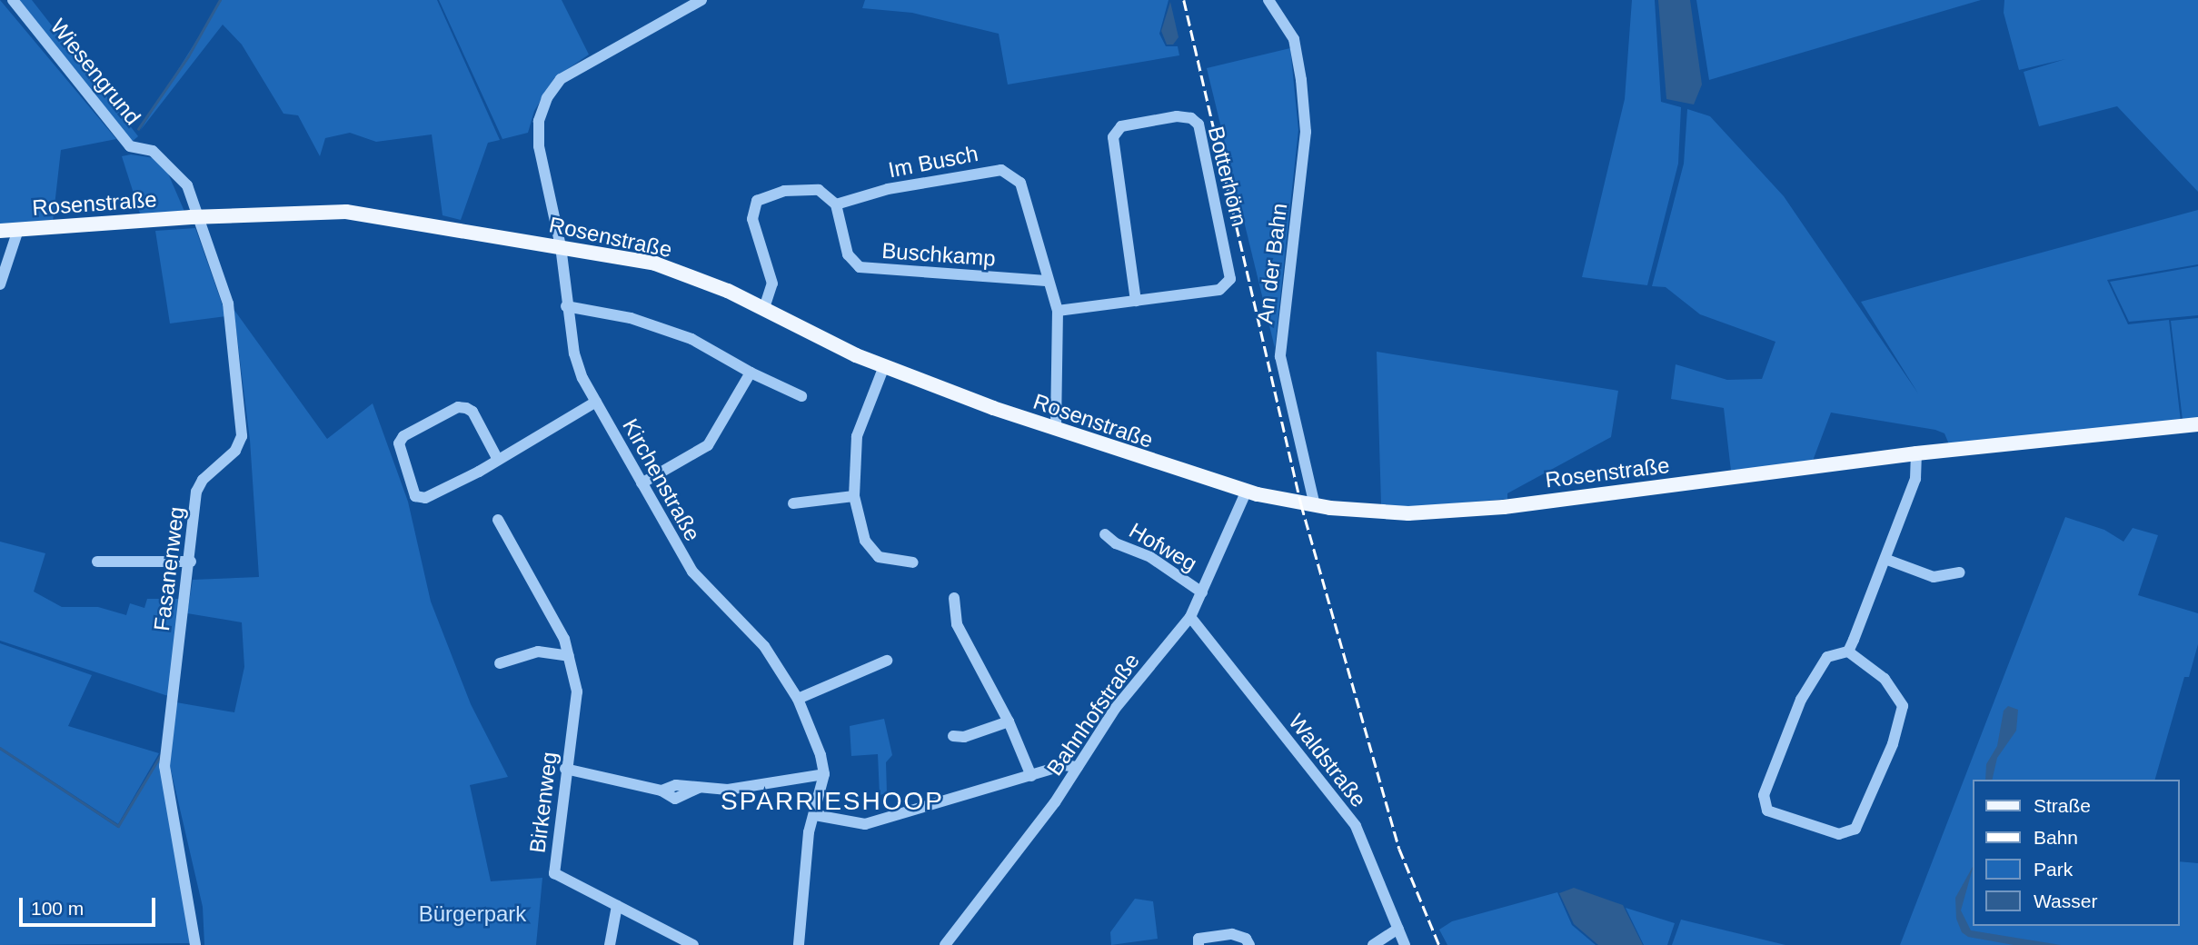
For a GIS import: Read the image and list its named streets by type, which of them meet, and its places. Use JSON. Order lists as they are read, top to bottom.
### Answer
{
  "streets": {
    "main road": ["Rosenstraße"],
    "street": [
      "Wiesengrund",
      "Im Busch",
      "Botterhörn",
      "Buschkamp",
      "An der Bahn",
      "Kirchenstraße",
      "Hofweg",
      "Fasanenweg",
      "Bahnhofstraße",
      "Waldstraße",
      "Birkenweg"
    ]
  },
  "crossings": [
    ["Wiesengrund", "Rosenstraße"],
    ["Wiesengrund", "Fasanenweg"],
    ["Im Busch", "Botterhörn"],
    ["Im Busch", "Rosenstraße"],
    ["Im Busch", "Buschkamp"],
    ["Rosenstraße", "An der Bahn"],
    ["Rosenstraße", "Kirchenstraße"],
    ["Rosenstraße", "Fasanenweg"],
    ["Rosenstraße", "Bahnhofstraße"],
    ["Hofweg", "Bahnhofstraße"],
    ["Bahnhofstraße", "Waldstraße"]
  ],
  "districts": ["SPARRIESHOOP"],
  "parks": ["Bürgerpark"],
  "legend": [
    "Straße",
    "Bahn",
    "Park",
    "Wasser"
  ],
  "scale_bar": "100 m"
}
